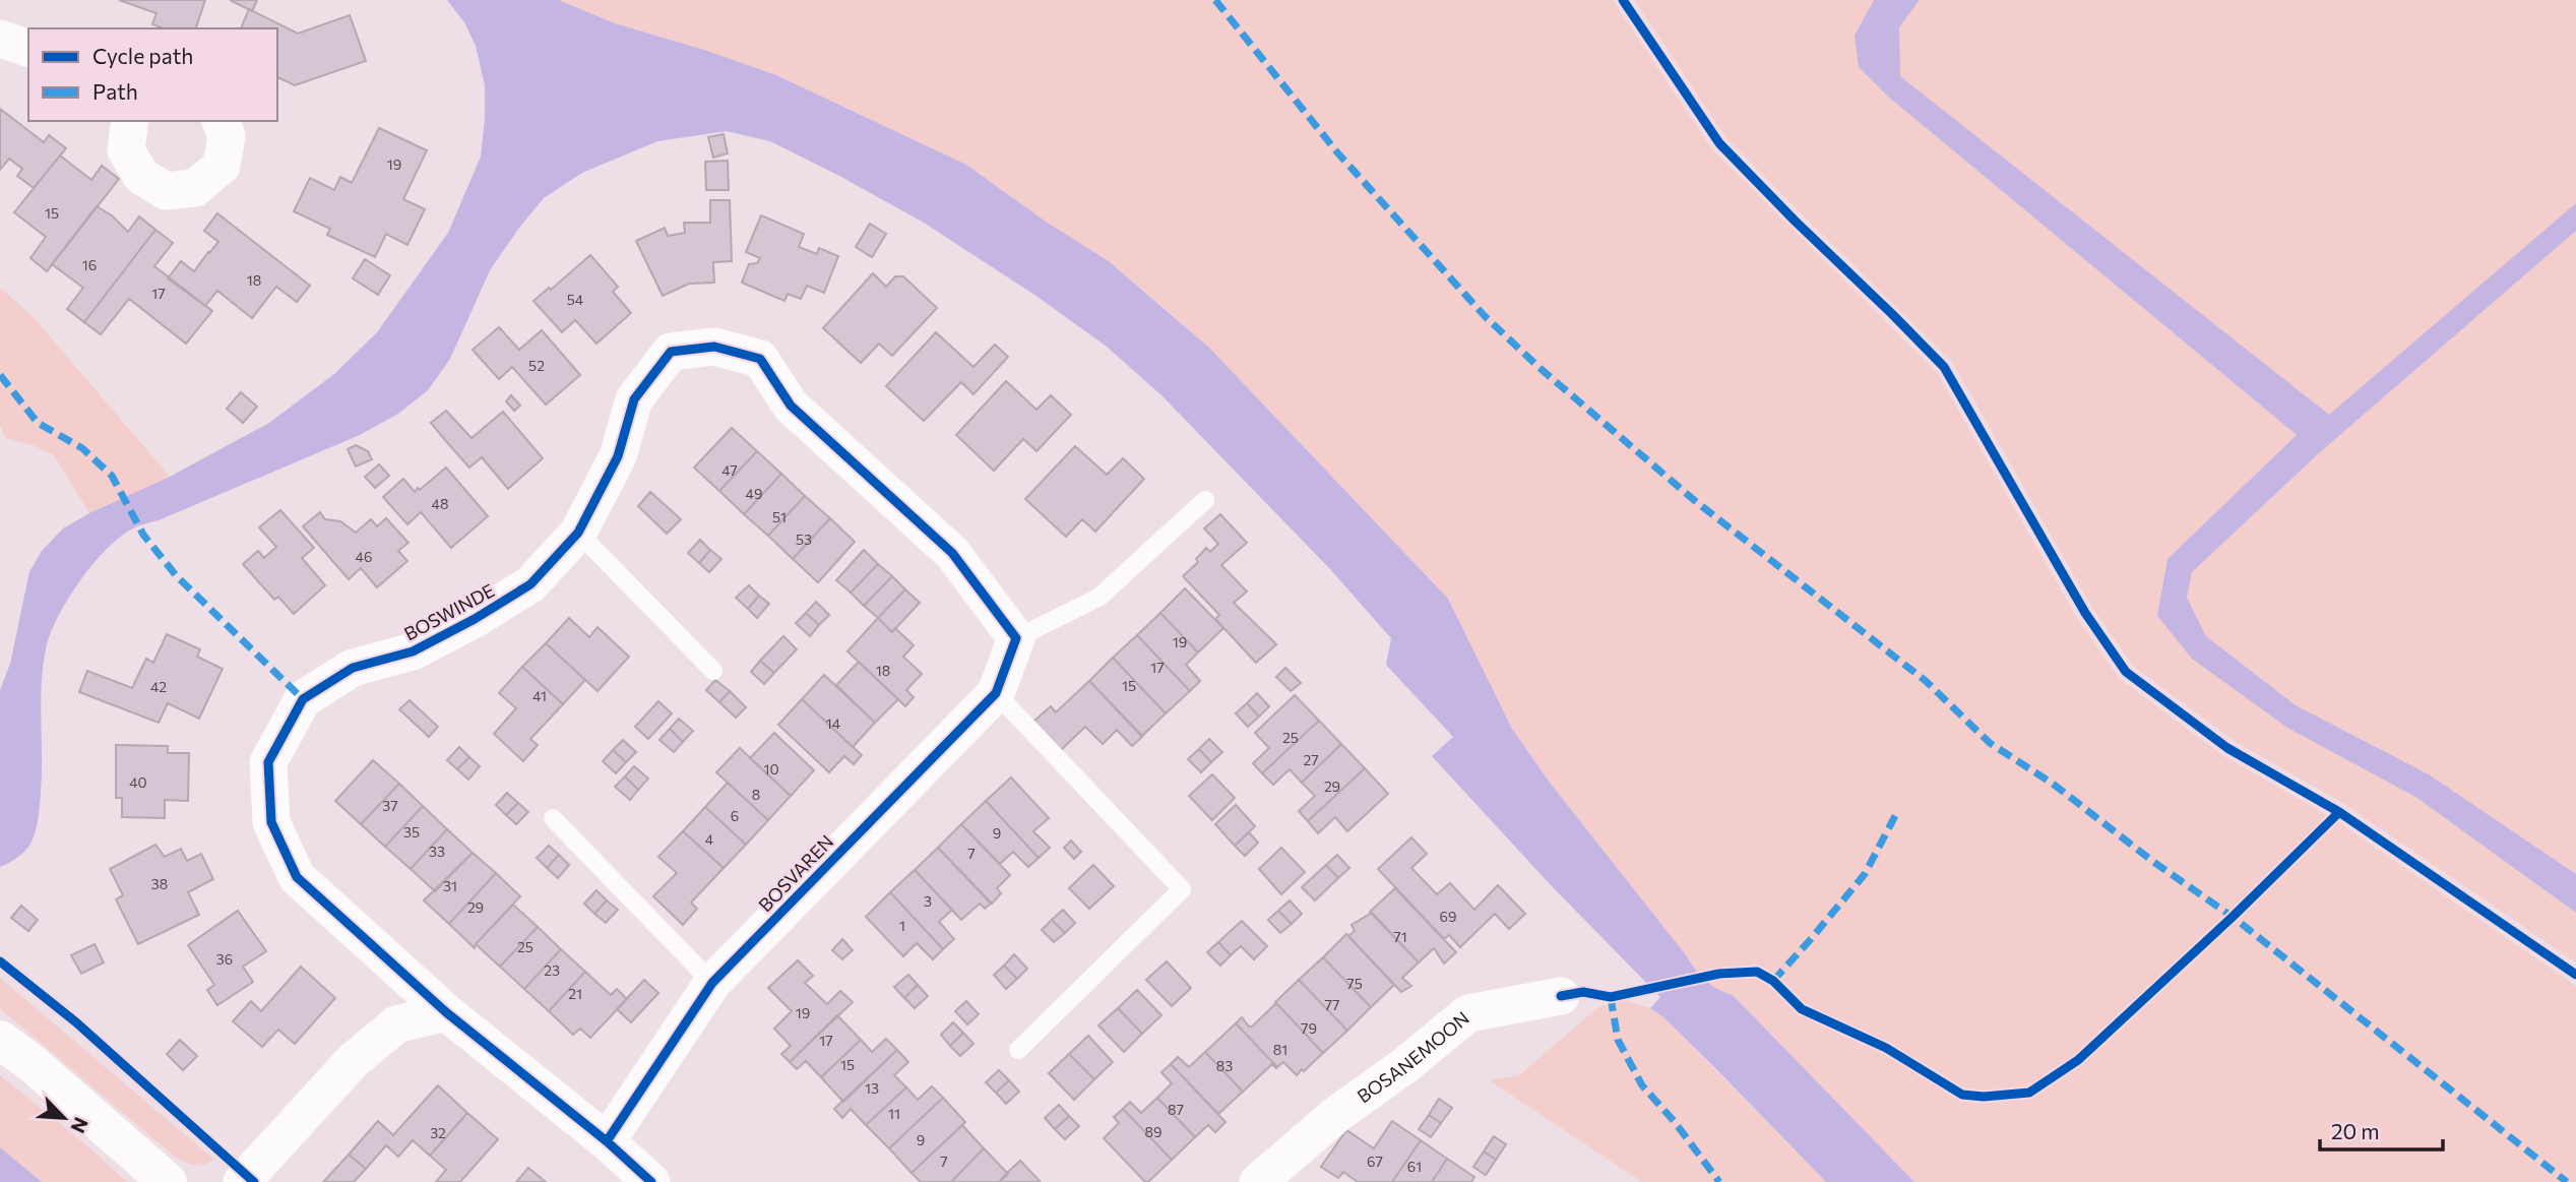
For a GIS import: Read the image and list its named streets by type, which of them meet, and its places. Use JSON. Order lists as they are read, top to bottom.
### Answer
{
  "streets": {
    "street": ["BOSWINDE", "BOSVAREN", "BOSANEMOON"]
  },
  "crossings": [
    ["BOSWINDE", "BOSVAREN"]
  ],
  "house_numbers": [
    "19",
    "15",
    "16",
    "18",
    "17",
    "54",
    "52",
    "47",
    "49",
    "48",
    "51",
    "53",
    "46",
    "19",
    "17",
    "18",
    "15",
    "42",
    "41",
    "14",
    "25",
    "27",
    "10",
    "40",
    "29",
    "8",
    "37",
    "6",
    "35",
    "9",
    "4",
    "33",
    "7",
    "38",
    "31",
    "3",
    "29",
    "69",
    "1",
    "71",
    "25",
    "36",
    "23",
    "75",
    "21",
    "77",
    "19",
    "79",
    "17",
    "81",
    "15",
    "83",
    "13",
    "87",
    "11",
    "89",
    "32",
    "9",
    "7",
    "67",
    "61"
  ],
  "legend": ["Cycle path", "Path"],
  "scale_bar": "20 m",
  "north": "bottom right"
}
